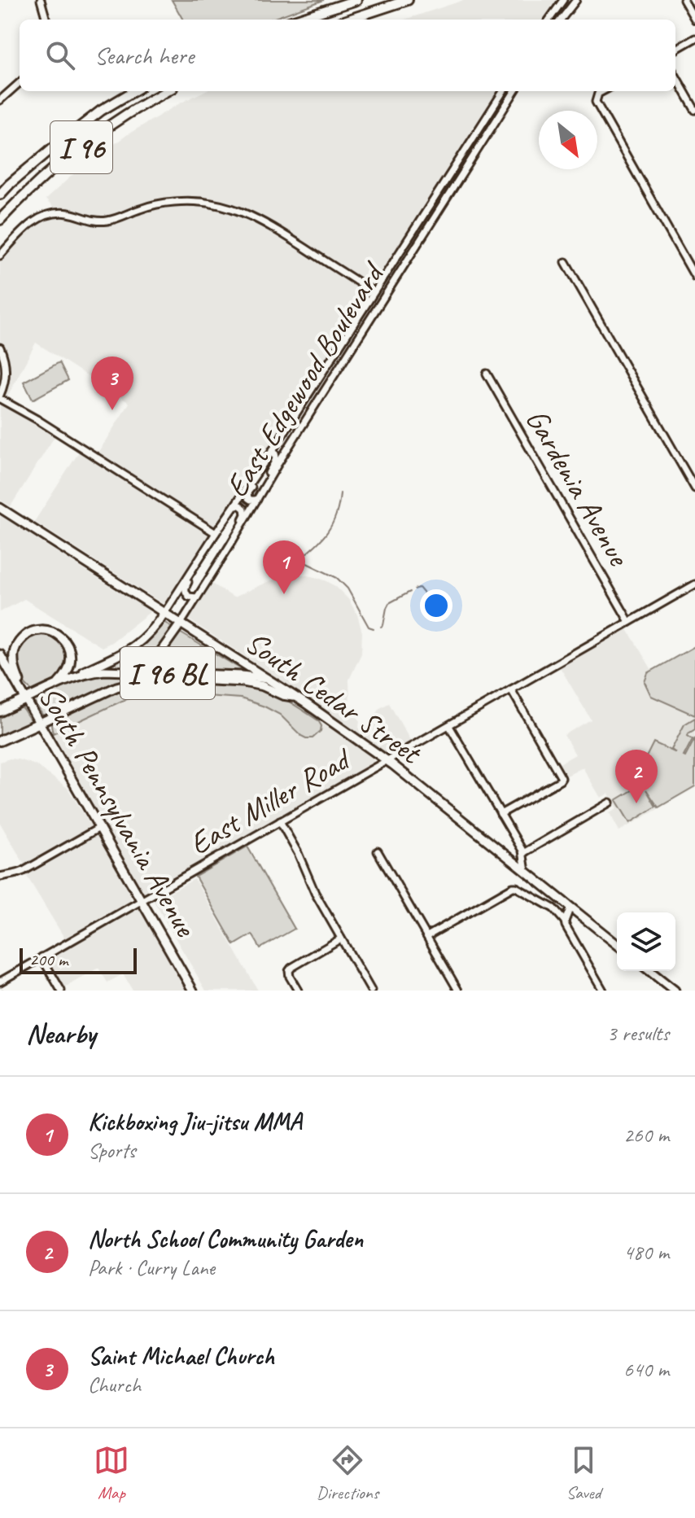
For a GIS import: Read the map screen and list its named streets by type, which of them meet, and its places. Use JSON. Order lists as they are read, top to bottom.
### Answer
{
  "streets": {
    "highway": ["I 96", "I 96 BL"],
    "main road": ["East Edgewood Boulevard", "South Cedar Street", "South Pennsylvania Avenue"],
    "street": ["Gardenia Avenue", "East Miller Road"]
  },
  "crossings": [
    ["East Edgewood Boulevard", "I 96 BL"],
    ["East Edgewood Boulevard", "South Cedar Street"],
    ["Gardenia Avenue", "East Miller Road"],
    ["I 96 BL", "South Cedar Street"],
    ["I 96 BL", "South Pennsylvania Avenue"],
    ["South Cedar Street", "East Miller Road"],
    ["East Miller Road", "South Pennsylvania Avenue"]
  ],
  "scale_bar": "200 m",
  "north": "bottom right",
  "page": {
    "search": "Search here",
    "pins": ["3", "1", "2"],
    "scale": "200 m",
    "heading": ["Nearby", "3 results"],
    "list": [
      {
        "mark": "1",
        "name": "Kickboxing Jiu-jitsu MMA",
        "note": "Sports",
        "value": "260 m"
      },
      {
        "mark": "2",
        "name": "North School Community Garden",
        "note": "Park · Curry Lane",
        "value": "480 m"
      },
      {
        "mark": "3",
        "name": "Saint Michael Church",
        "note": "Church",
        "value": "640 m"
      }
    ],
    "nav": ["Map", "Directions", "Saved"]
  }
}
